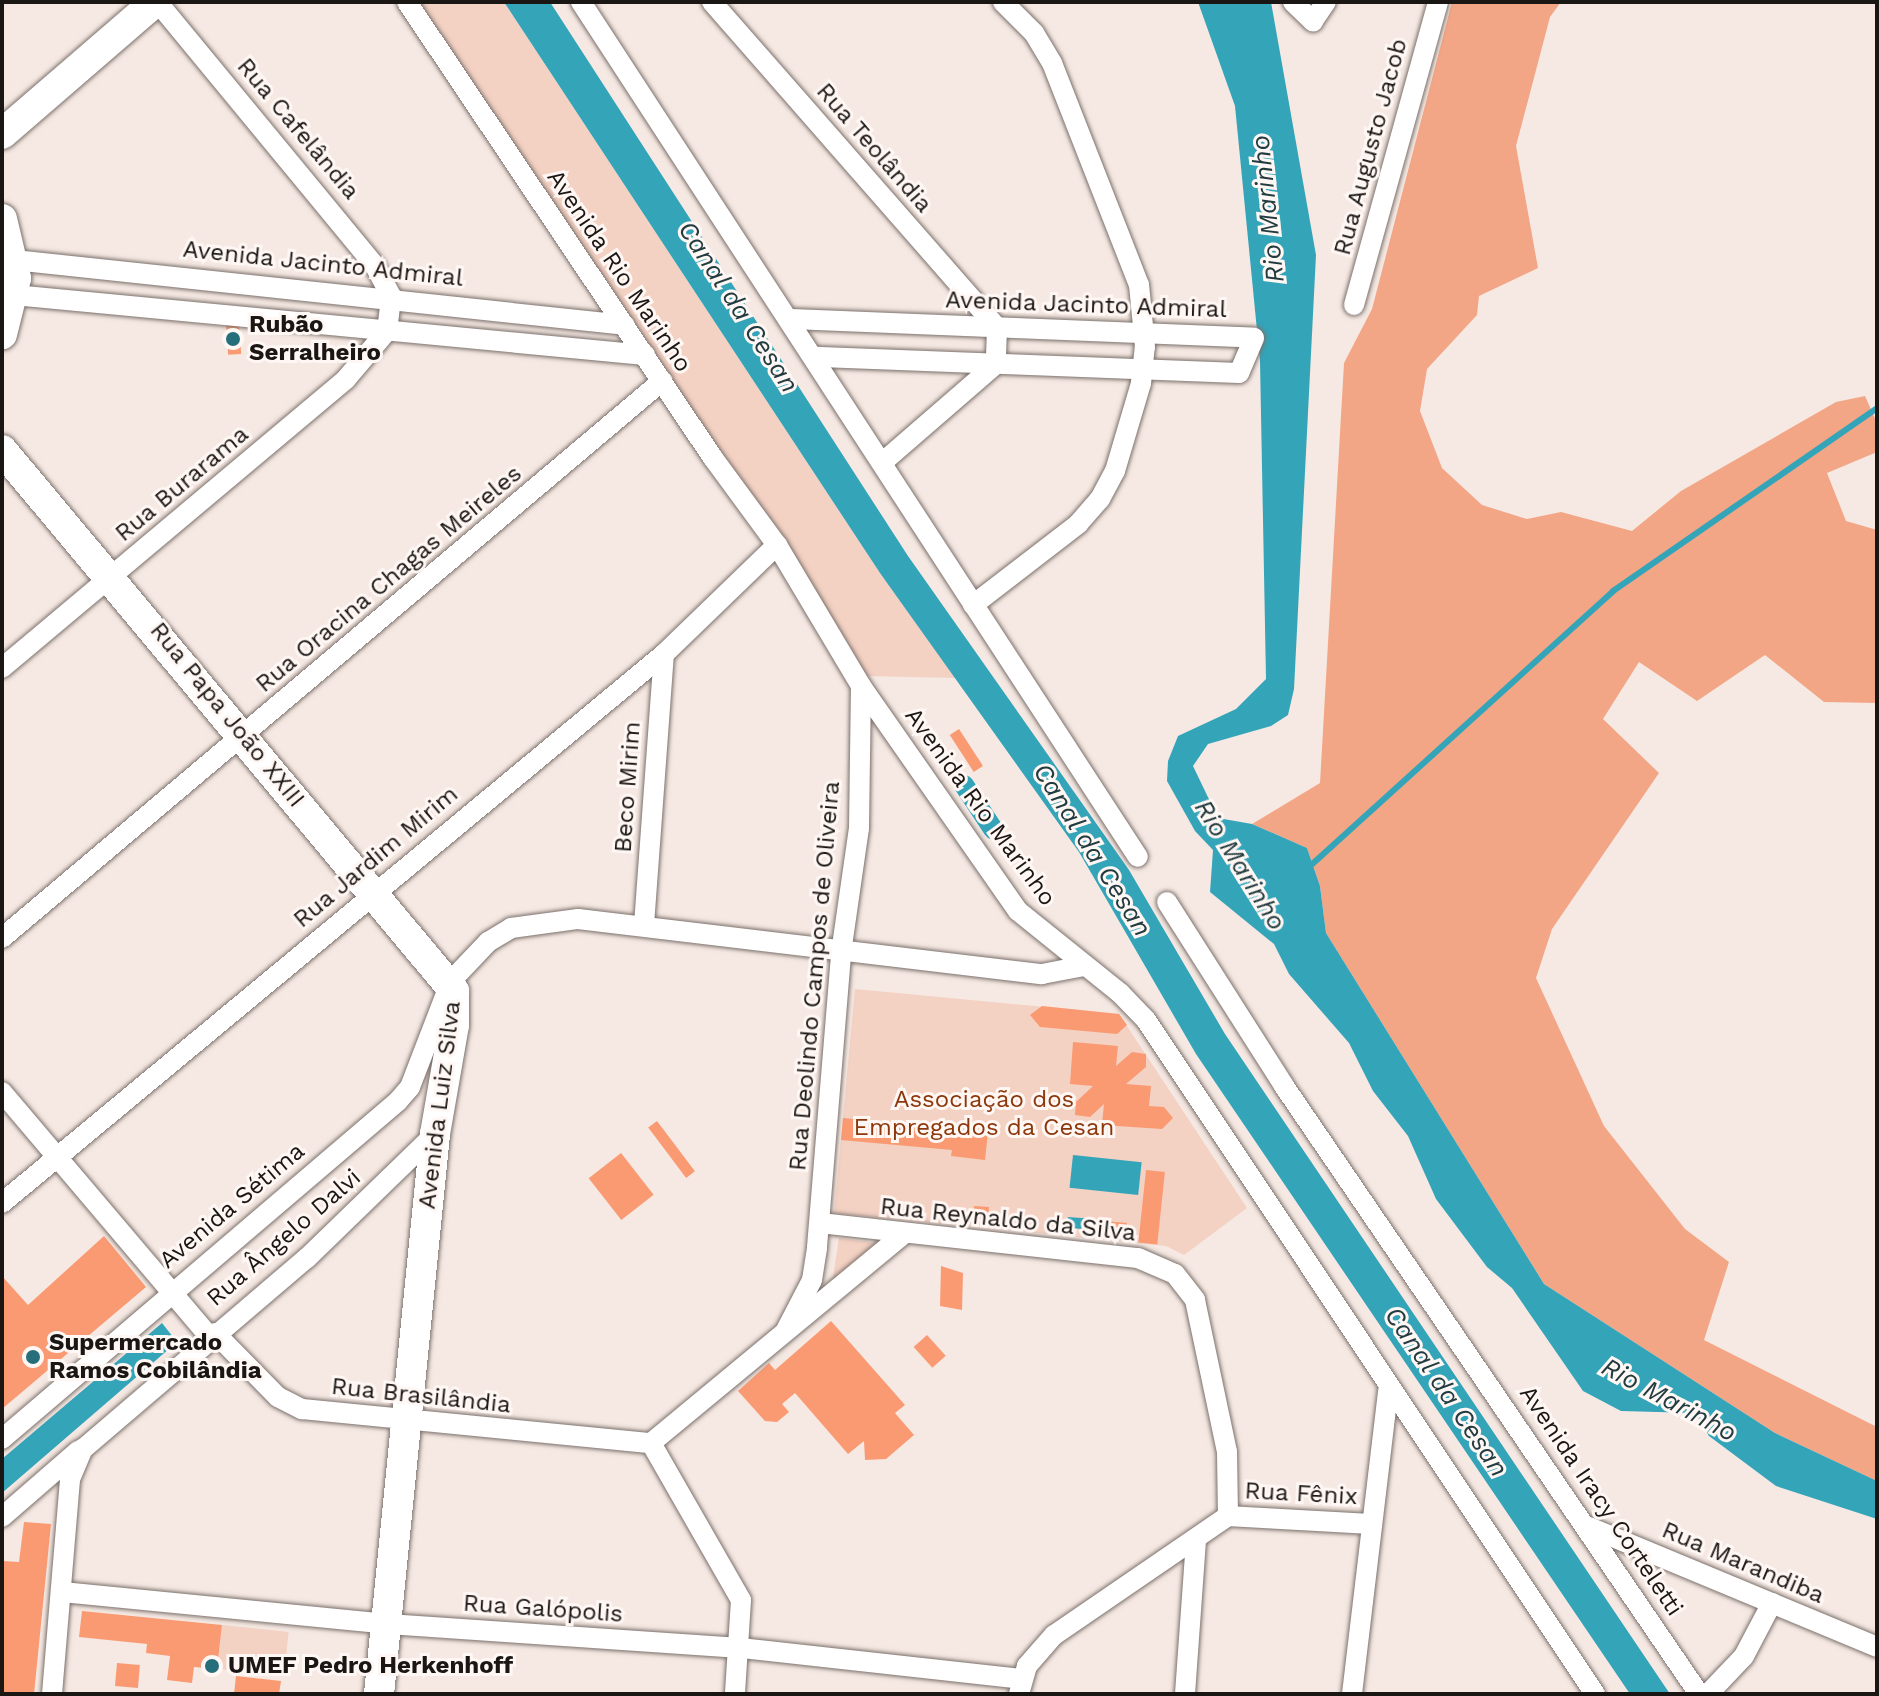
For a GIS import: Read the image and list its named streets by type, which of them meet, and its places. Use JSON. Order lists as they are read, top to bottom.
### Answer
{
  "streets": {
    "street": [
      "Rua Cafelândia",
      "Rua Augusto Jacob",
      "Rua Teolândia",
      "Avenida Jacinto Admiral",
      "Avenida Rio Marinho",
      "Rua Burarama",
      "Rua Oracina Chagas Meireles",
      "Rua Papa João XXIII",
      "Beco Mirim",
      "Rua Jardim Mirim",
      "Rua Deolindo Campos de Oliveira",
      "Avenida Luiz Silva",
      "Avenida Sétima",
      "Rua Reynaldo da Silva",
      "Rua Ângelo Dalvi",
      "Rua Brasilândia",
      "Rua Fênix",
      "Avenida Iracy Corteletti",
      "Rua Marandiba",
      "Rua Galópolis"
    ]
  },
  "crossings": [
    ["Rua Cafelândia", "Avenida Jacinto Admiral"],
    ["Rua Teolândia", "Avenida Jacinto Admiral"],
    ["Avenida Jacinto Admiral", "Avenida Rio Marinho"],
    ["Avenida Rio Marinho", "Rua Oracina Chagas Meireles"],
    ["Avenida Rio Marinho", "Rua Jardim Mirim"],
    ["Avenida Rio Marinho", "Rua Deolindo Campos de Oliveira"],
    ["Avenida Rio Marinho", "Avenida Luiz Silva"],
    ["Rua Burarama", "Rua Papa João XXIII"],
    ["Rua Oracina Chagas Meireles", "Rua Papa João XXIII"],
    ["Rua Papa João XXIII", "Rua Jardim Mirim"],
    ["Rua Papa João XXIII", "Avenida Luiz Silva"],
    ["Rua Papa João XXIII", "Avenida Sétima"],
    ["Beco Mirim", "Rua Jardim Mirim"],
    ["Beco Mirim", "Avenida Luiz Silva"],
    ["Rua Jardim Mirim", "Rua Brasilândia"],
    ["Rua Deolindo Campos de Oliveira", "Avenida Luiz Silva"],
    ["Rua Deolindo Campos de Oliveira", "Rua Reynaldo da Silva"],
    ["Avenida Luiz Silva", "Avenida Sétima"],
    ["Avenida Luiz Silva", "Rua Ângelo Dalvi"],
    ["Avenida Luiz Silva", "Rua Brasilândia"],
    ["Avenida Luiz Silva", "Rua Galópolis"],
    ["Avenida Sétima", "Rua Brasilândia"],
    ["Rua Reynaldo da Silva", "Rua Fênix"],
    ["Rua Ângelo Dalvi", "Rua Brasilândia"],
    ["Rua Ângelo Dalvi", "Rua Galópolis"],
    ["Avenida Iracy Corteletti", "Rua Marandiba"]
  ],
  "water": ["Rio Marinho", "Canal da Cesan"],
  "parks": ["Associação dos Empregados da Cesan"],
  "places": ["Rubão Serralheiro", "Supermercado Ramos Cobilândia", "UMEF Pedro Herkenhoff"]
}
